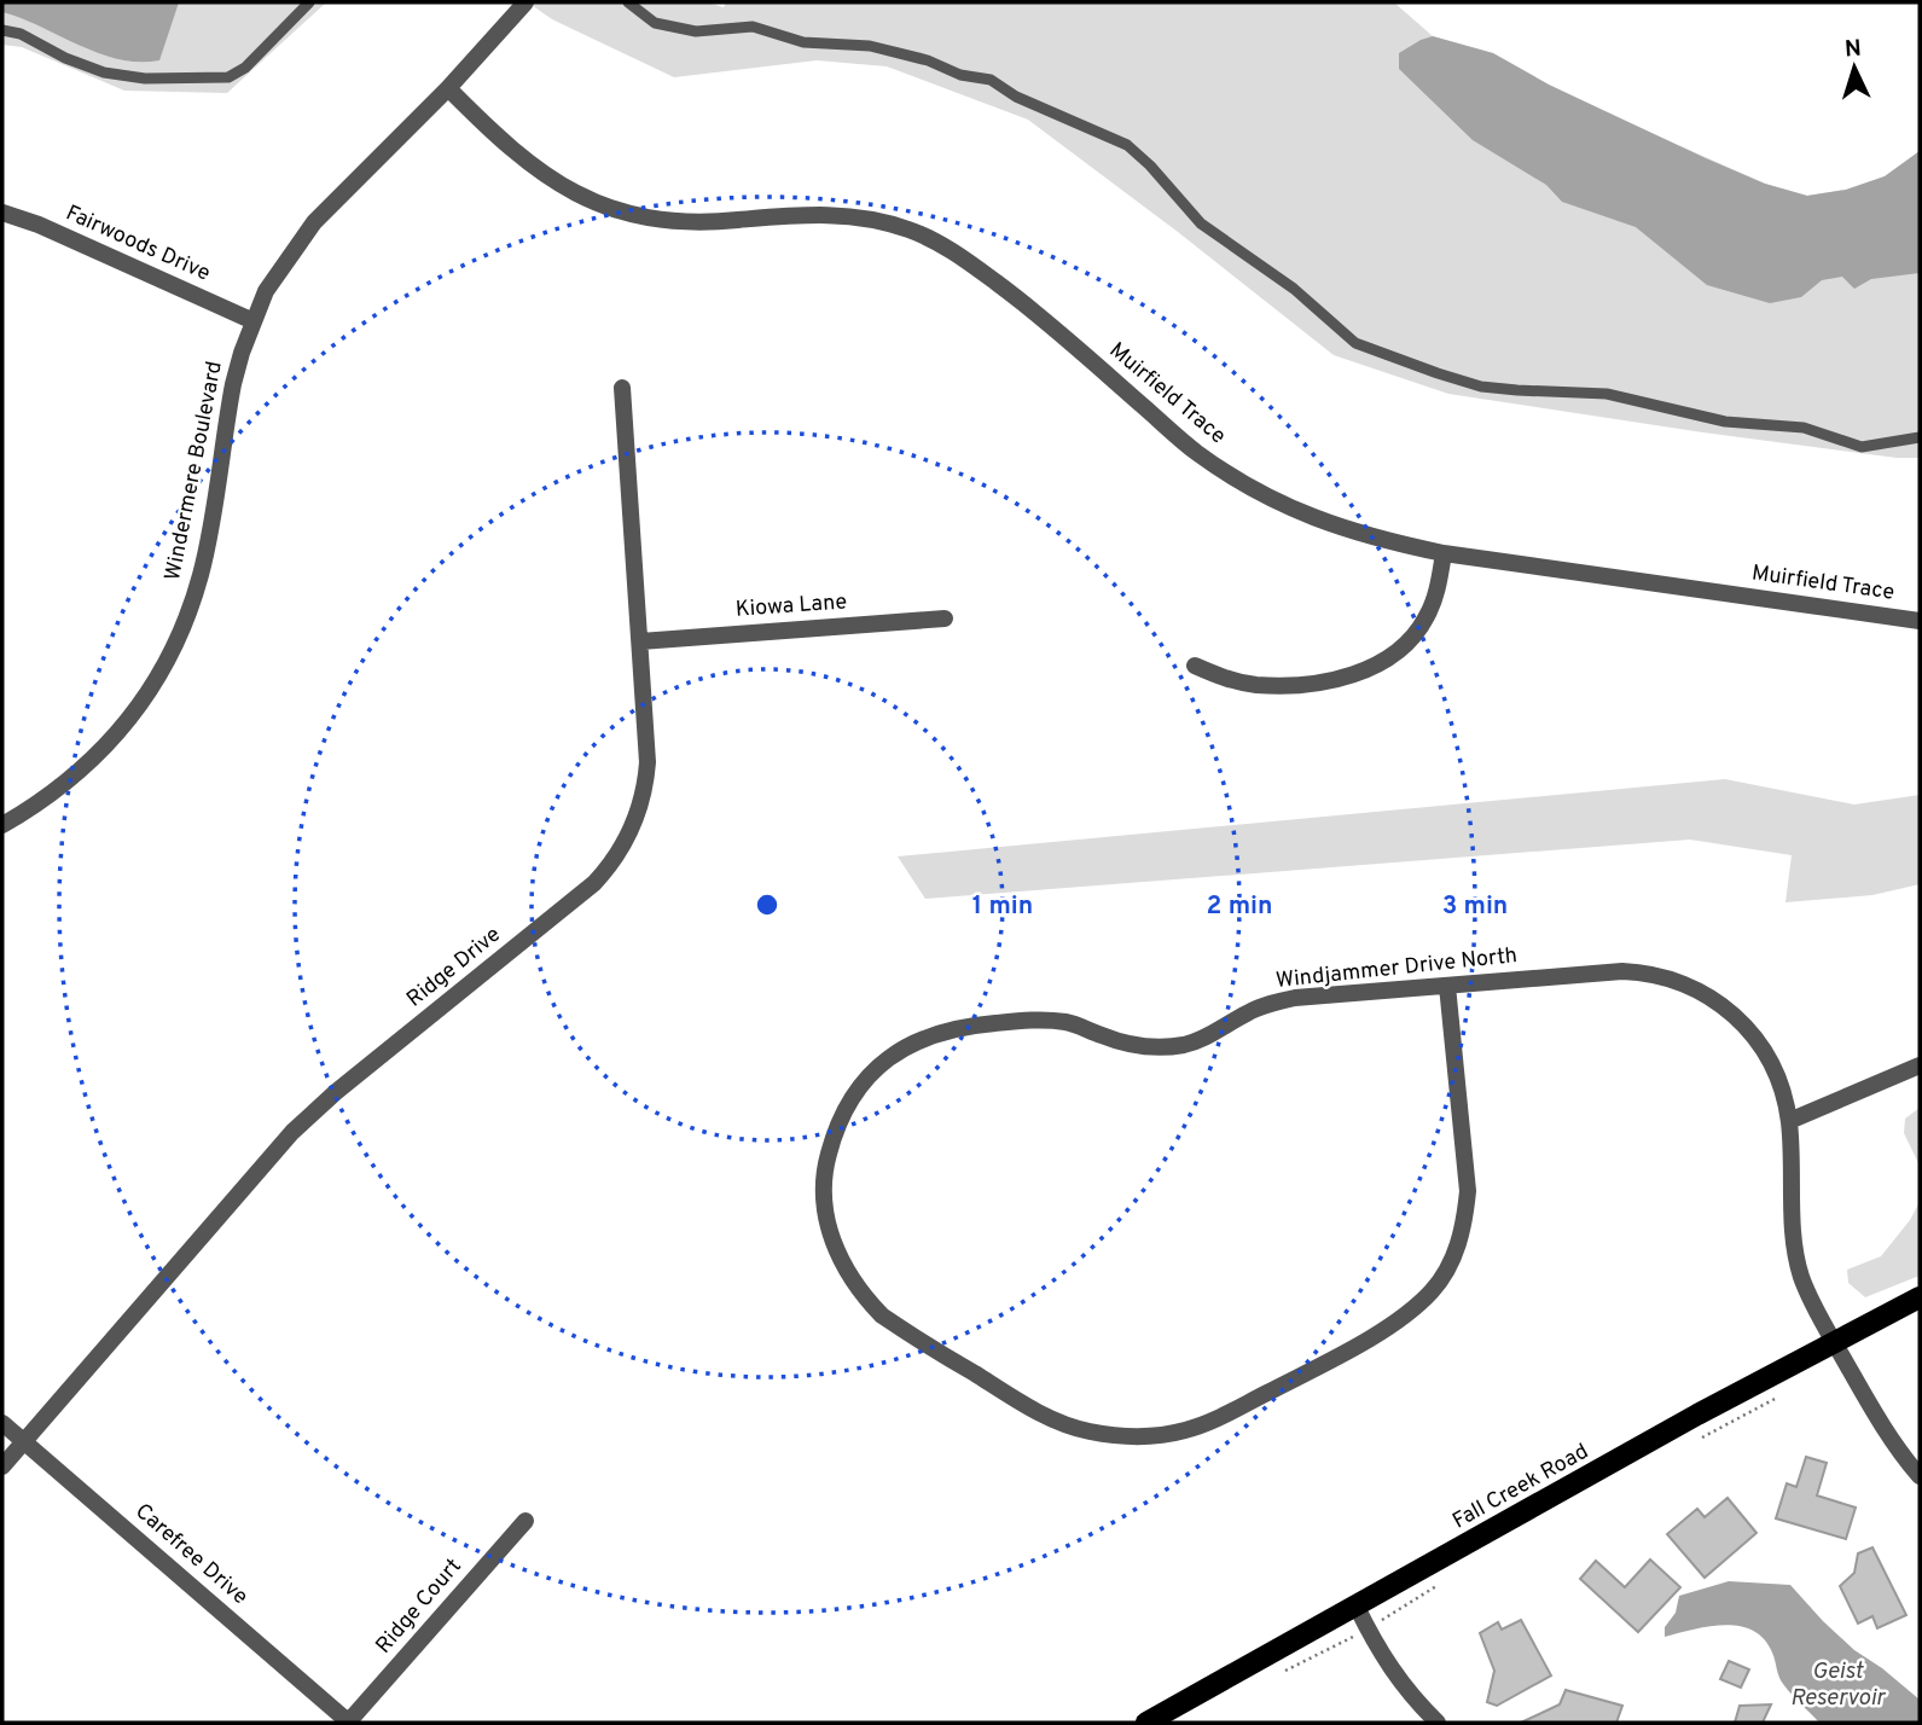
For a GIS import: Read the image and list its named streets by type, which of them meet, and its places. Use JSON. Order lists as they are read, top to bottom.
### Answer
{
  "streets": {
    "main road": ["Fall Creek Road"],
    "street": [
      "Fairwoods Drive",
      "Muirfield Trace",
      "Windermere Boulevard",
      "Kiowa Lane",
      "Ridge Drive",
      "Windjammer Drive North",
      "Carefree Drive",
      "Ridge Court"
    ]
  },
  "crossings": [
    ["Fairwoods Drive", "Windermere Boulevard"],
    ["Muirfield Trace", "Windermere Boulevard"],
    ["Kiowa Lane", "Ridge Drive"],
    ["Ridge Drive", "Carefree Drive"],
    ["Windjammer Drive North", "Fall Creek Road"],
    ["Carefree Drive", "Ridge Court"]
  ],
  "water": ["Geist Reservoir"],
  "north": "top",
  "rings": ["1 min", "2 min", "3 min"]
}
